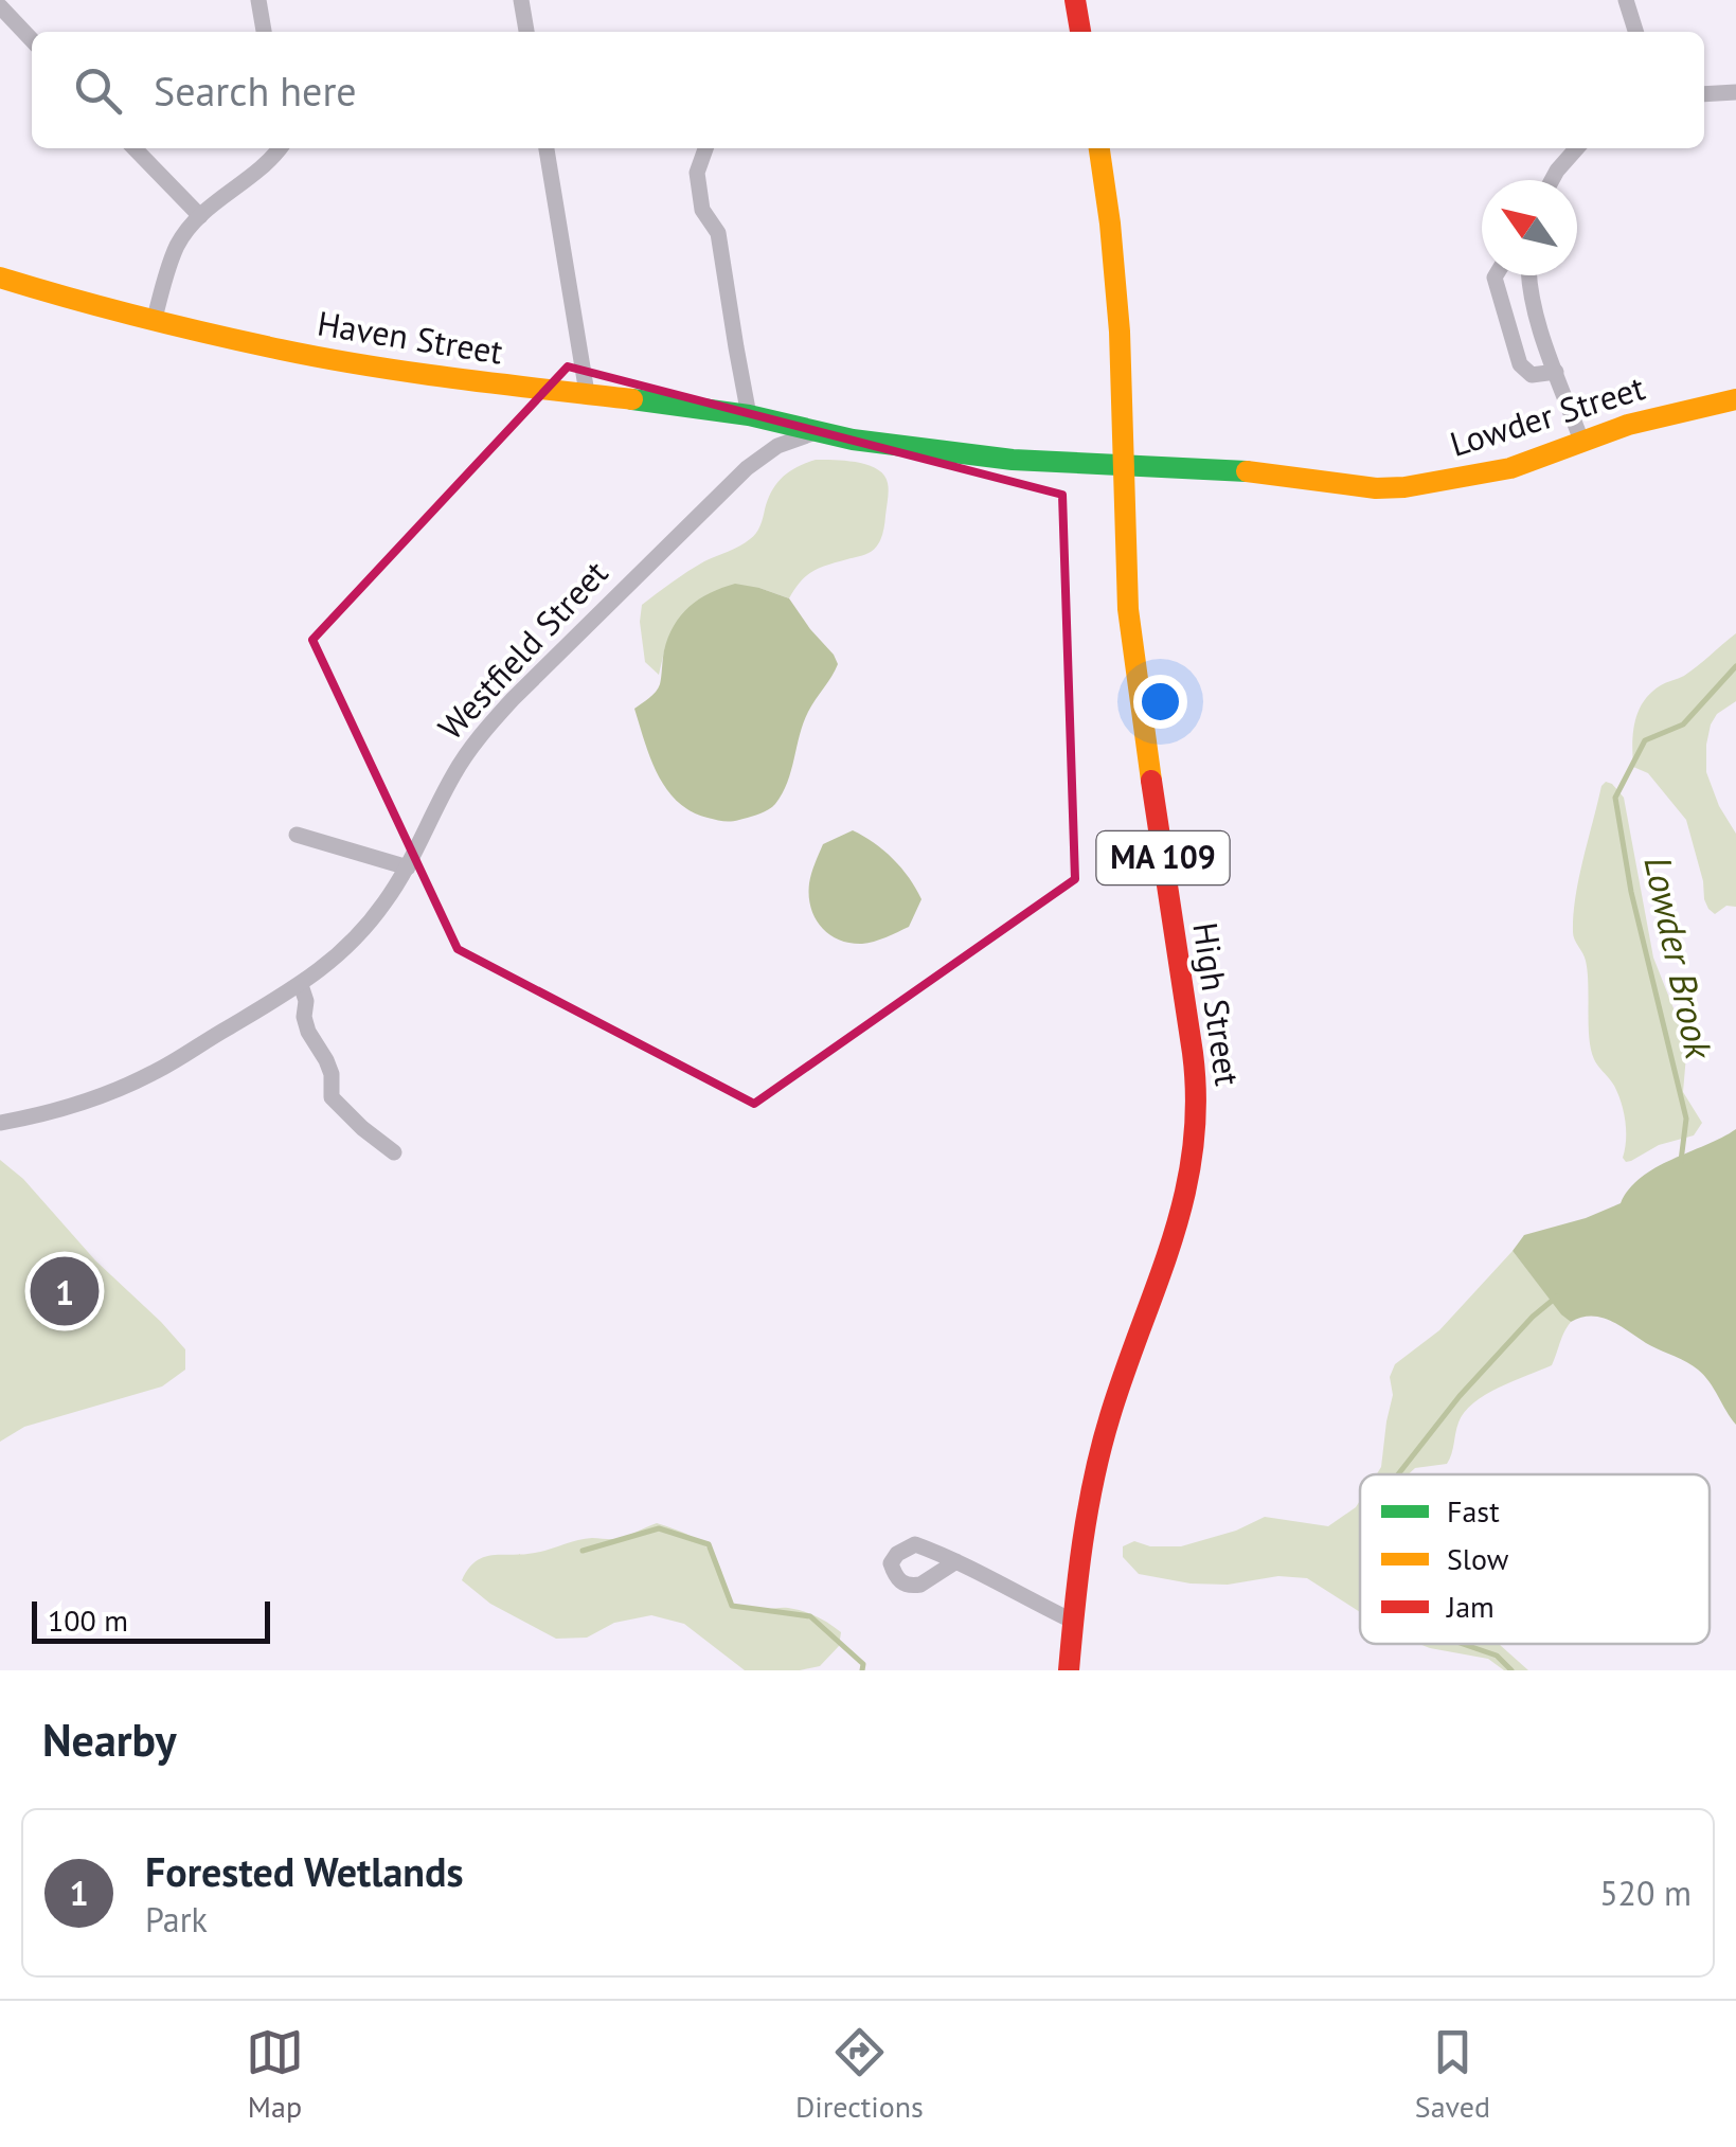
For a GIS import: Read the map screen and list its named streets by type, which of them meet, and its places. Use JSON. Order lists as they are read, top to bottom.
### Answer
{
  "streets": {
    "street": [
      "Haven Street",
      "Lowder Street",
      "Westfield Street",
      "MA 109",
      "High Street"
    ]
  },
  "crossings": [
    ["Haven Street", "Westfield Street"],
    ["Lowder Street", "High Street"]
  ],
  "water": ["Lowder Brook"],
  "legend": ["Fast", "Slow", "Jam"],
  "scale_bar": "100 m",
  "north": "top left",
  "page": {
    "search": "Search here",
    "pins": "1",
    "scale": "100 m",
    "heading": "Nearby",
    "list": [
      {
        "mark": "1",
        "name": "Forested Wetlands",
        "note": "Park",
        "value": "520 m"
      }
    ],
    "nav": ["Map", "Directions", "Saved"]
  }
}
